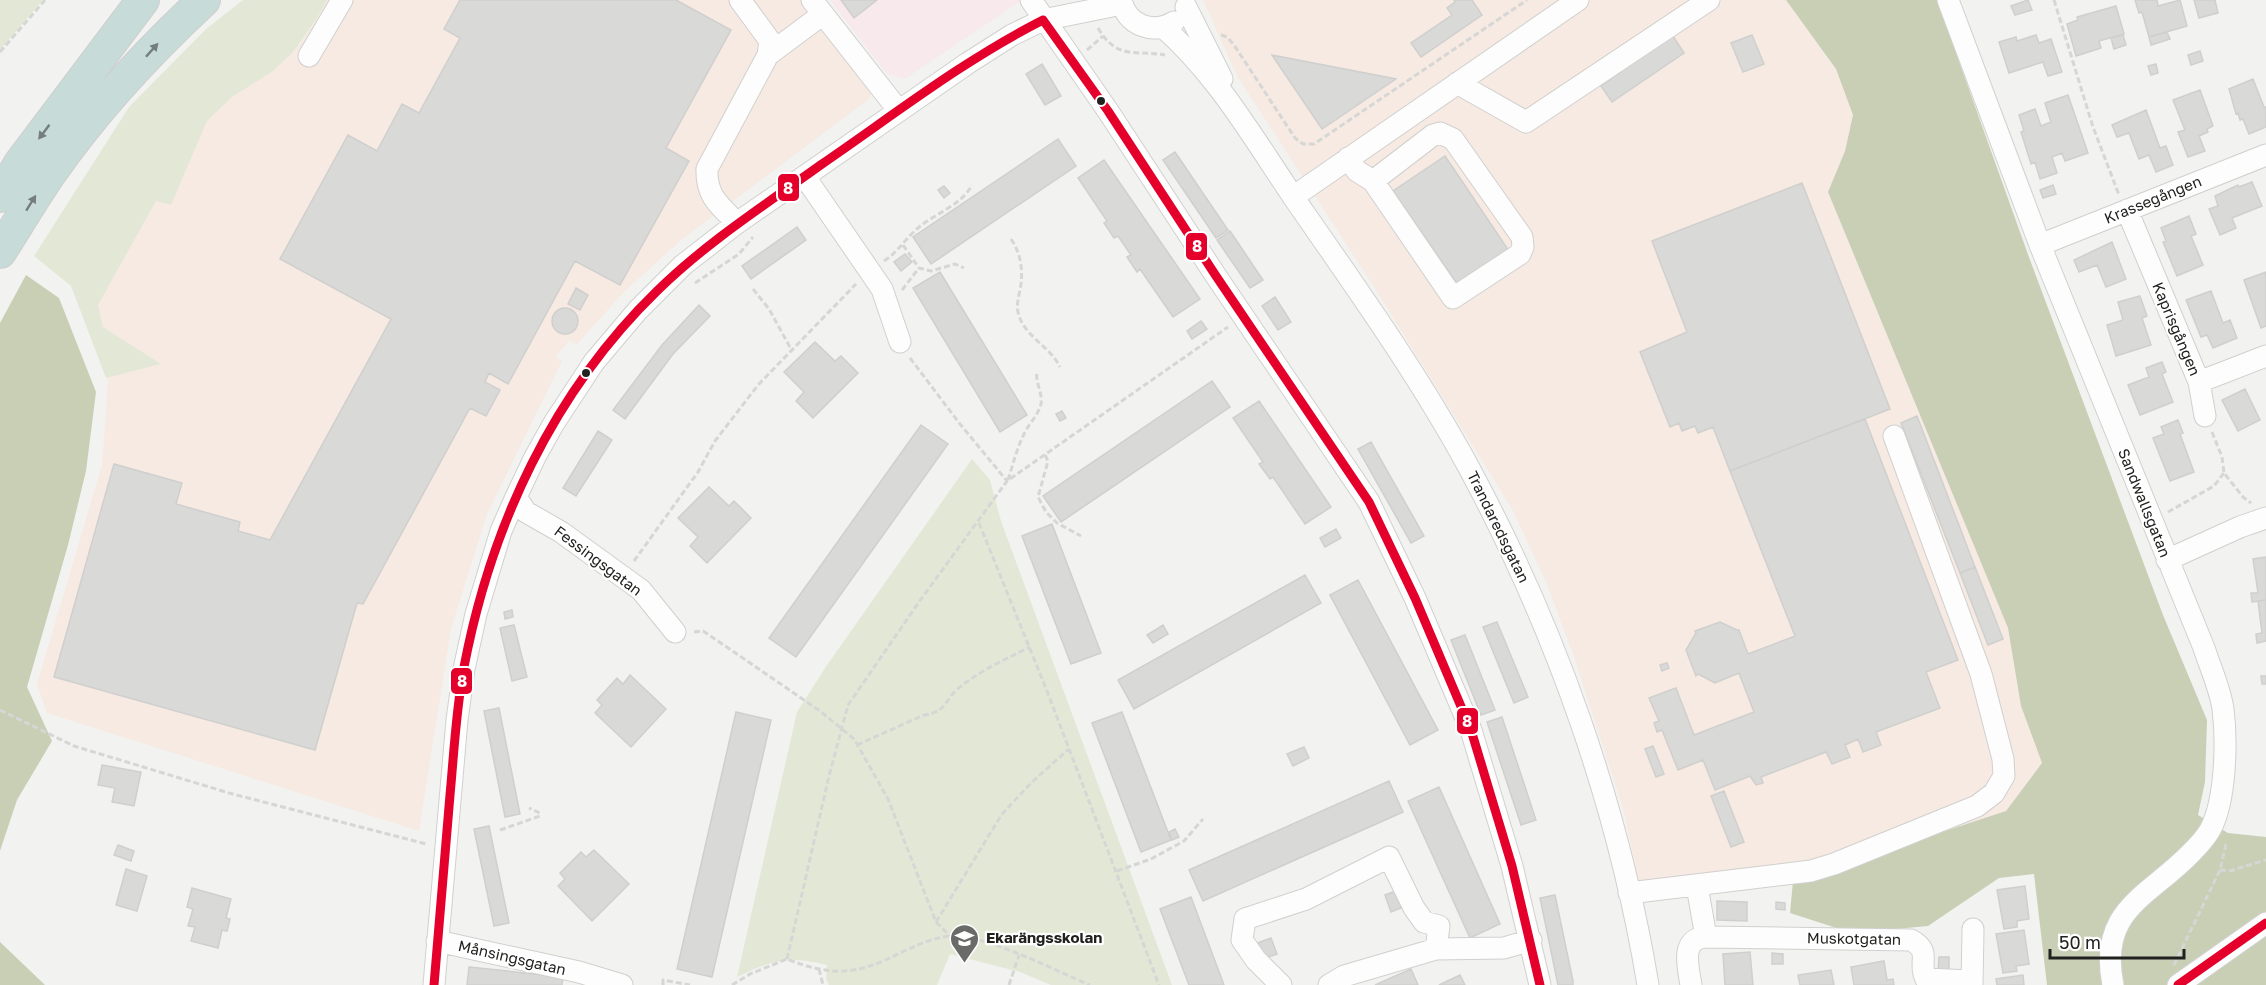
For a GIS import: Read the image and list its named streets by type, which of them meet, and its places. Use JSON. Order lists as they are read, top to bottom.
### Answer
{
  "streets": {
    "street": [
      "Krassegången",
      "Kaprisgången",
      "Sandwallsgatan",
      "Trandaredsgatan",
      "Fessingsgatan",
      "Muskotgatan",
      "Månsingsgatan"
    ]
  },
  "crossings": [
    ["Krassegången", "Kaprisgången"],
    ["Krassegången", "Sandwallsgatan"]
  ],
  "places": {
    "school or university": ["Ekarängsskolan"]
  },
  "lines": ["transit line 8"],
  "scale_bar": "50 m"
}
